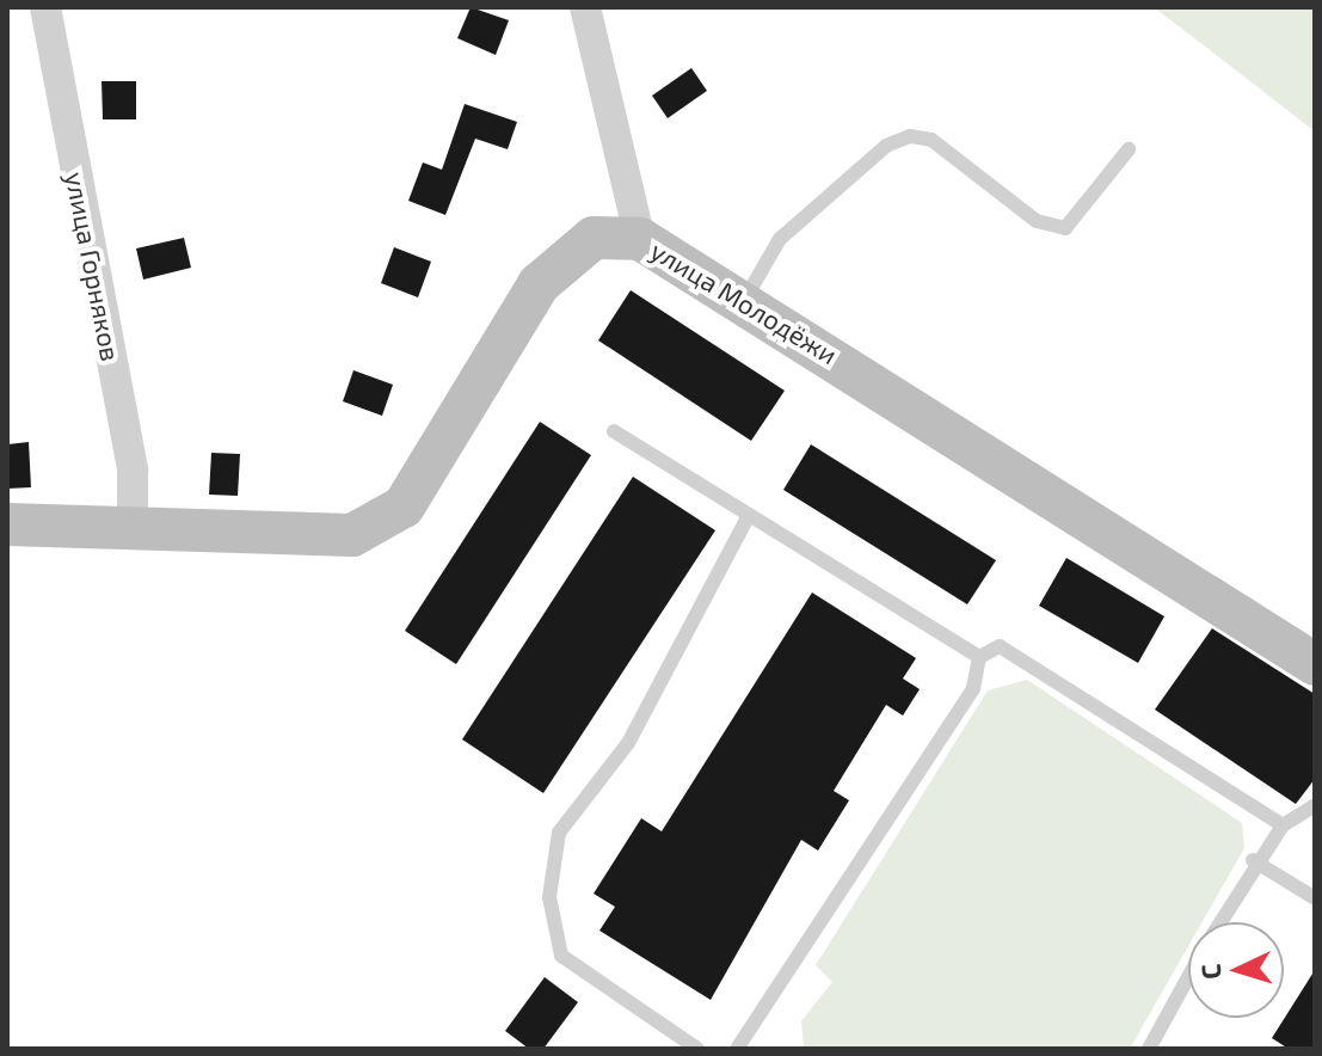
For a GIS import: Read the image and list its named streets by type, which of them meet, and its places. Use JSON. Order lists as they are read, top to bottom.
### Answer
{
  "streets": {
    "main road": ["улица Молодёжи"],
    "street": ["улица Горняков"]
  },
  "crossings": [
    ["улица Горняков", "улица Молодёжи"]
  ],
  "north": "left"
}
